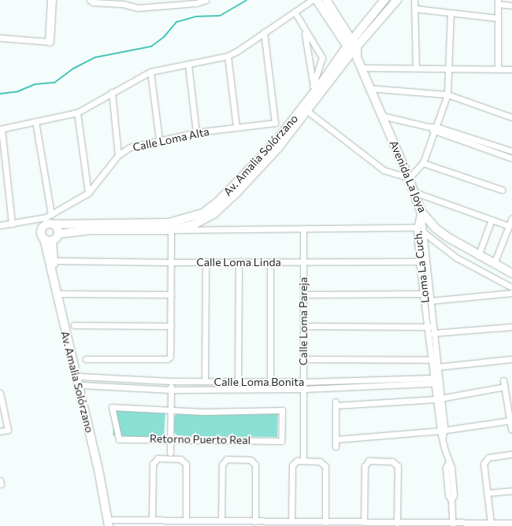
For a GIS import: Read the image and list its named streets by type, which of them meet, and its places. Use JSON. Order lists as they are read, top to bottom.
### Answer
{
  "streets": {
    "main road": ["Av. Amalia Solórzano", "Avenida La Joya"],
    "street": [
      "Calle Loma Alta",
      "Calle Loma Linda",
      "Loma La Cuch.",
      "Calle Loma Pareja",
      "Calle Loma Bonita",
      "Retorno Puerto Real"
    ]
  },
  "crossings": [
    ["Av. Amalia Solórzano", "Avenida La Joya"],
    ["Av. Amalia Solórzano", "Calle Loma Linda"],
    ["Av. Amalia Solórzano", "Calle Loma Bonita"],
    ["Avenida La Joya", "Loma La Cuch."],
    ["Calle Loma Linda", "Loma La Cuch."],
    ["Calle Loma Linda", "Calle Loma Pareja"],
    ["Loma La Cuch.", "Calle Loma Bonita"],
    ["Calle Loma Pareja", "Calle Loma Bonita"]
  ]
}
